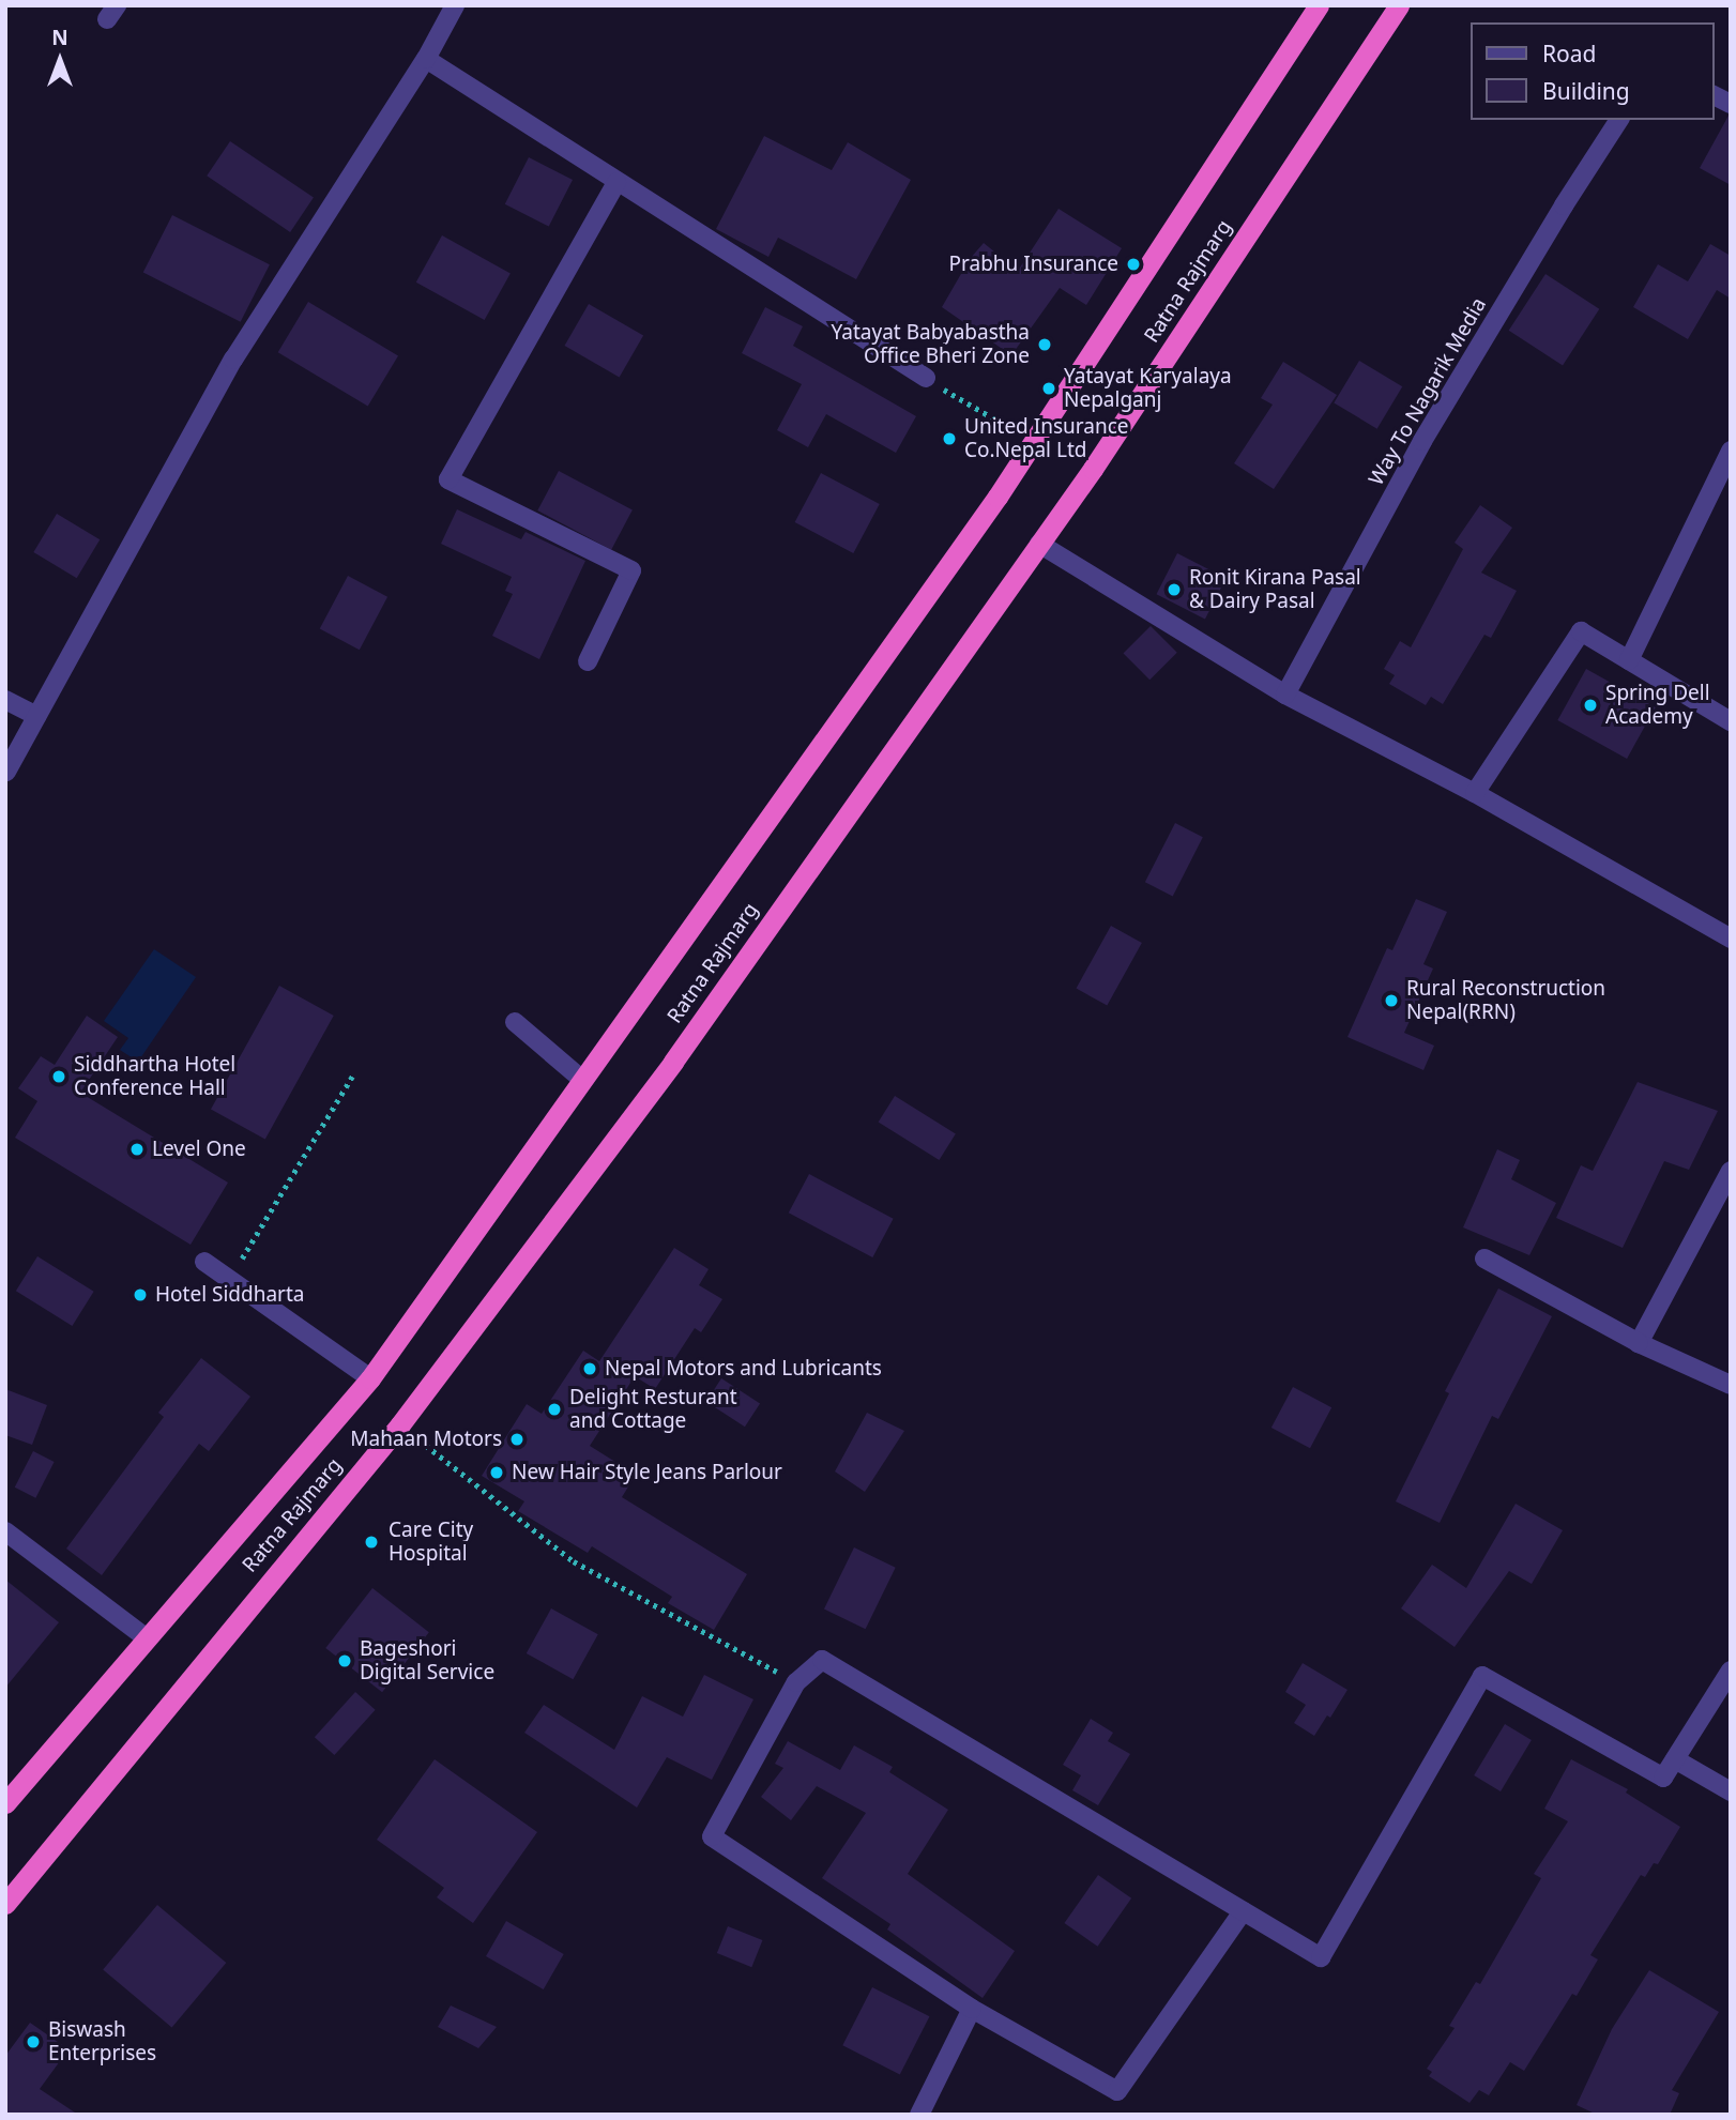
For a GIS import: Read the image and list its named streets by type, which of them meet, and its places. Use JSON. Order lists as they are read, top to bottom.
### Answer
{
  "streets": {
    "highway": ["Ratna Rajmarg"],
    "street": ["Way To Nagarik Media"]
  },
  "places": [
    "Prabhu Insurance",
    "Yatayat Babyabastha Office Bheri Zone",
    "Yatayat Karyalaya Nepalganj",
    "United Insurance Co.Nepal Ltd",
    "Ronit Kirana Pasal & Dairy Pasal",
    "Spring Dell Academy",
    "Rural Reconstruction Nepal(RRN)",
    "Siddhartha Hotel Conference Hall",
    "Level One",
    "Hotel Siddharta",
    "Nepal Motors and Lubricants",
    "Delight Resturant and Cottage",
    "Mahaan Motors",
    "New Hair Style Jeans Parlour",
    "Care City Hospital",
    "Bageshori Digital Service",
    "Biswash Enterprises"
  ],
  "legend": ["Road", "Building"],
  "north": "top"
}
